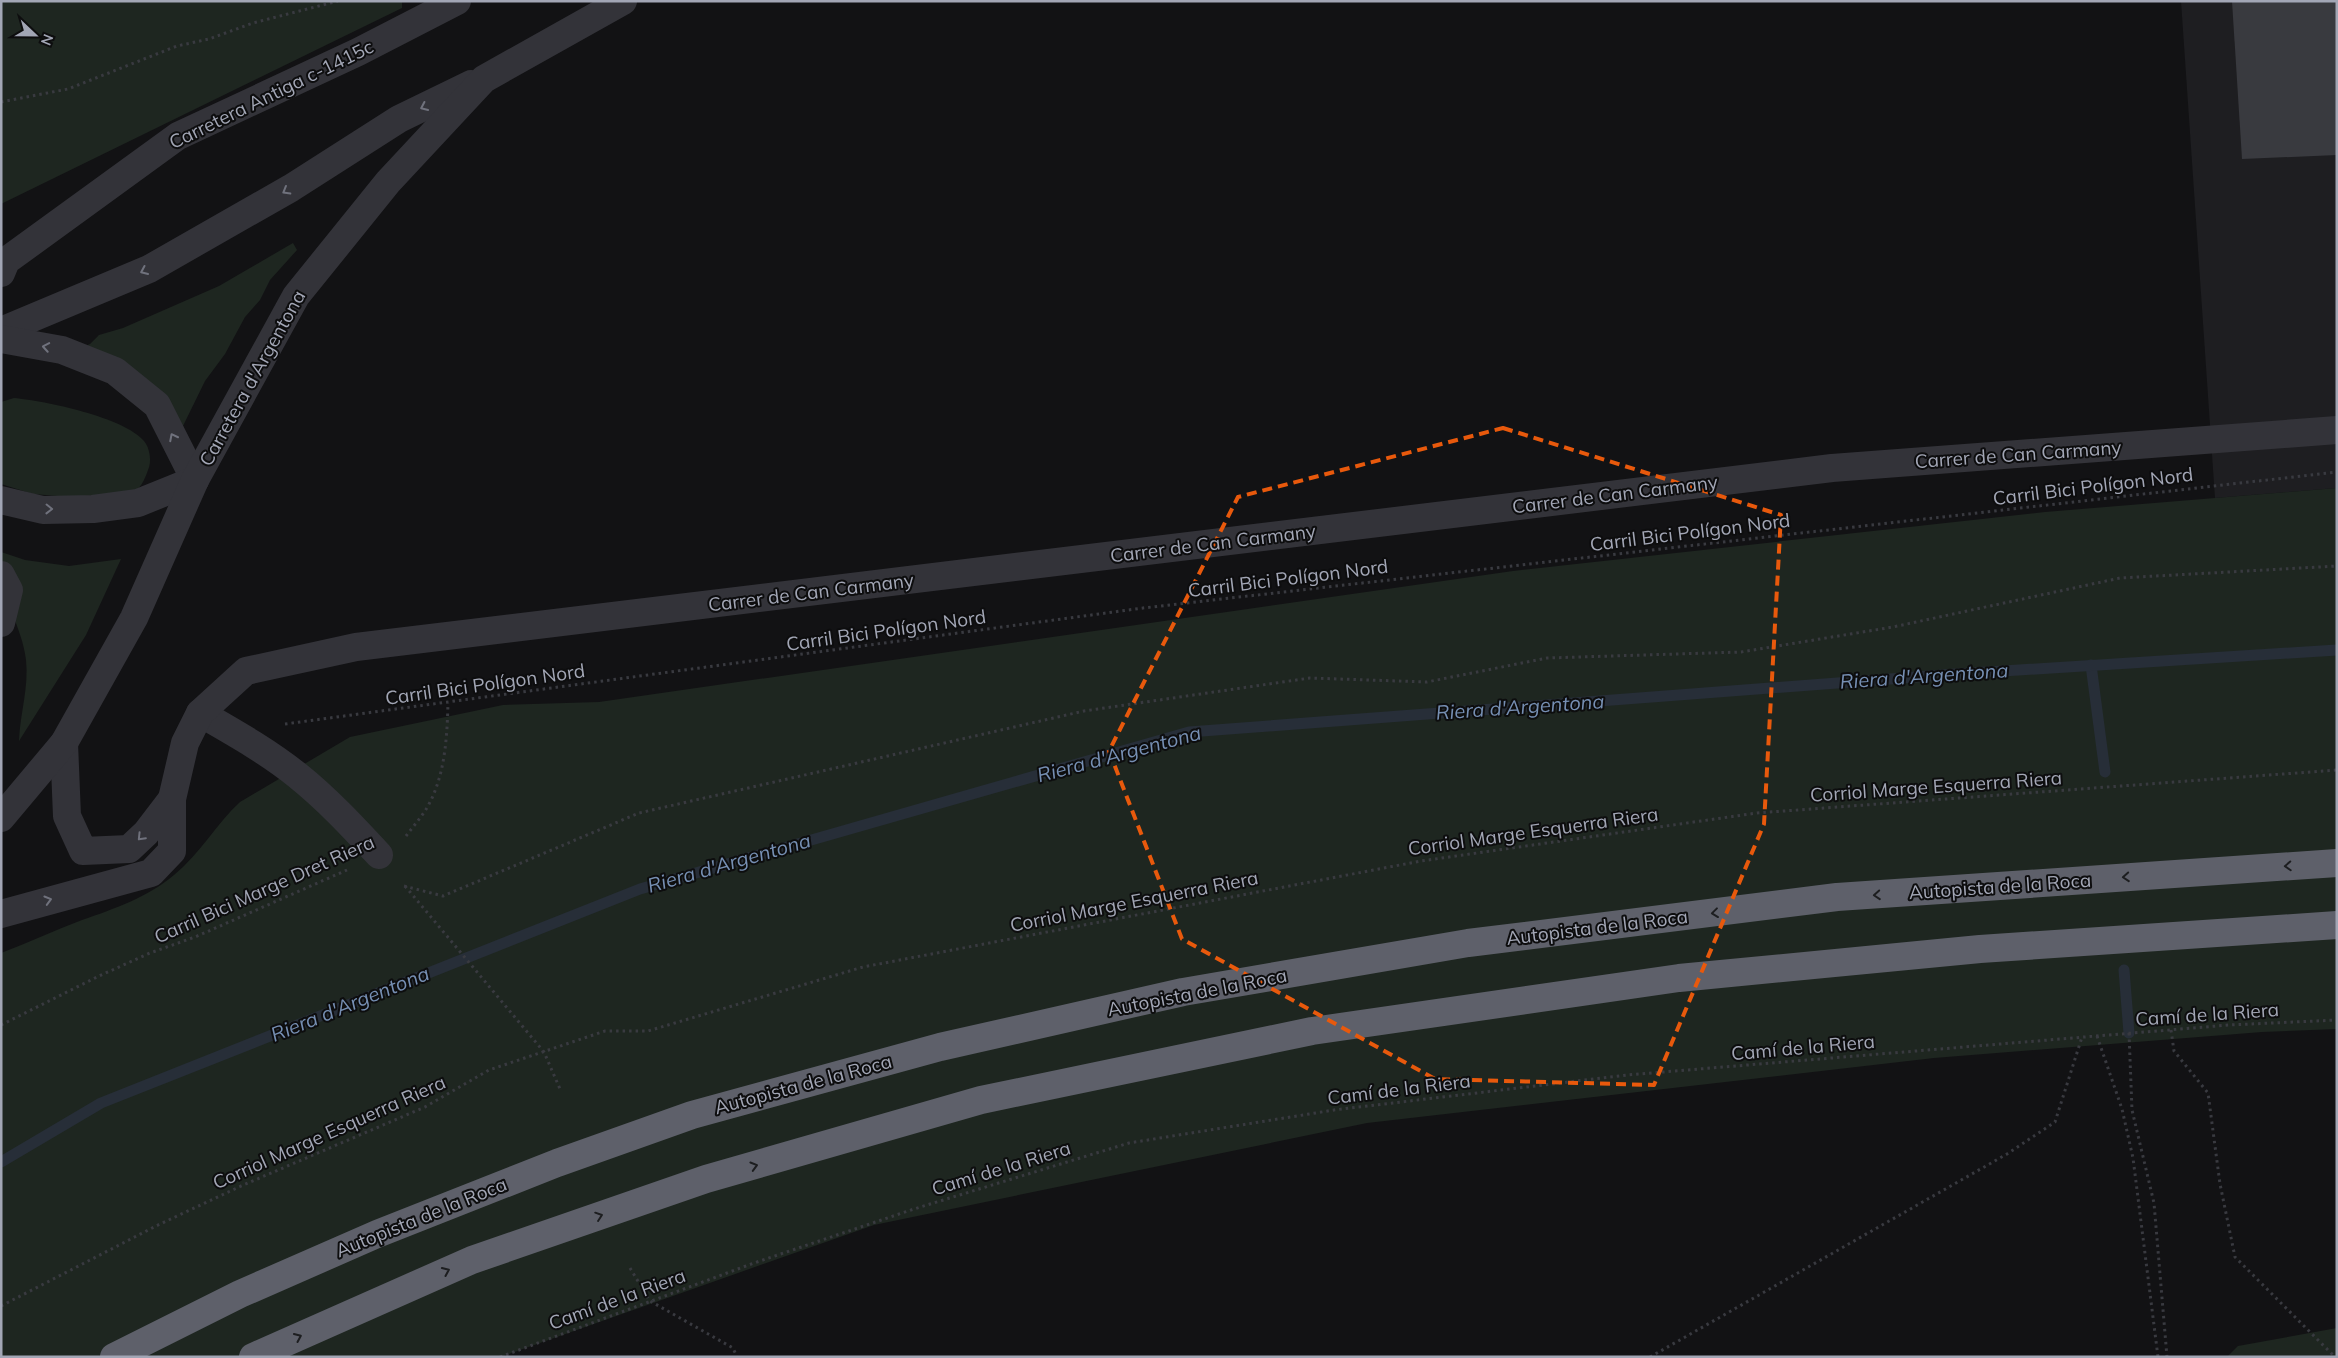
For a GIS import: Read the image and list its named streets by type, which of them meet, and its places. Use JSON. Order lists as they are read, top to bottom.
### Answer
{
  "streets": {
    "highway": ["Autopista de la Roca"],
    "street": ["Carretera Antiga c-1415c", "Carretera d'Argentona", "Carrer de Can Carmany"],
    "path": [
      "Carril Bici Polígon Nord",
      "Corriol Marge Esquerra Riera",
      "Carril Bici Marge Dret Riera",
      "Camí de la Riera"
    ]
  },
  "crossings": [
    ["Carretera d'Argentona", "Carrer de Can Carmany"],
    ["Carril Bici Polígon Nord", "Carril Bici Marge Dret Riera"]
  ],
  "water": ["Riera d'Argentona"],
  "north": "right"
}
